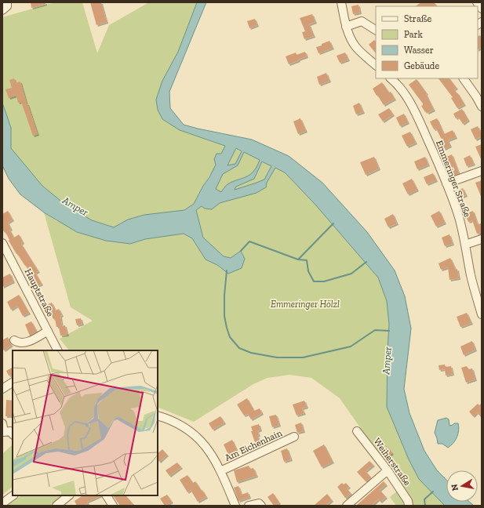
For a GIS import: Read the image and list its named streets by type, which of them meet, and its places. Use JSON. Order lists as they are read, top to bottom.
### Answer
{
  "streets": {
    "street": [
      "Emmeringer Straße",
      "Hauptstraße",
      "Am Eichenhain",
      "Weiherstraße"
    ]
  },
  "water": ["Amper"],
  "parks": ["Emmeringer Hölzl"],
  "legend": [
    "Straße",
    "Park",
    "Wasser",
    "Gebäude"
  ],
  "north": "left"
}
